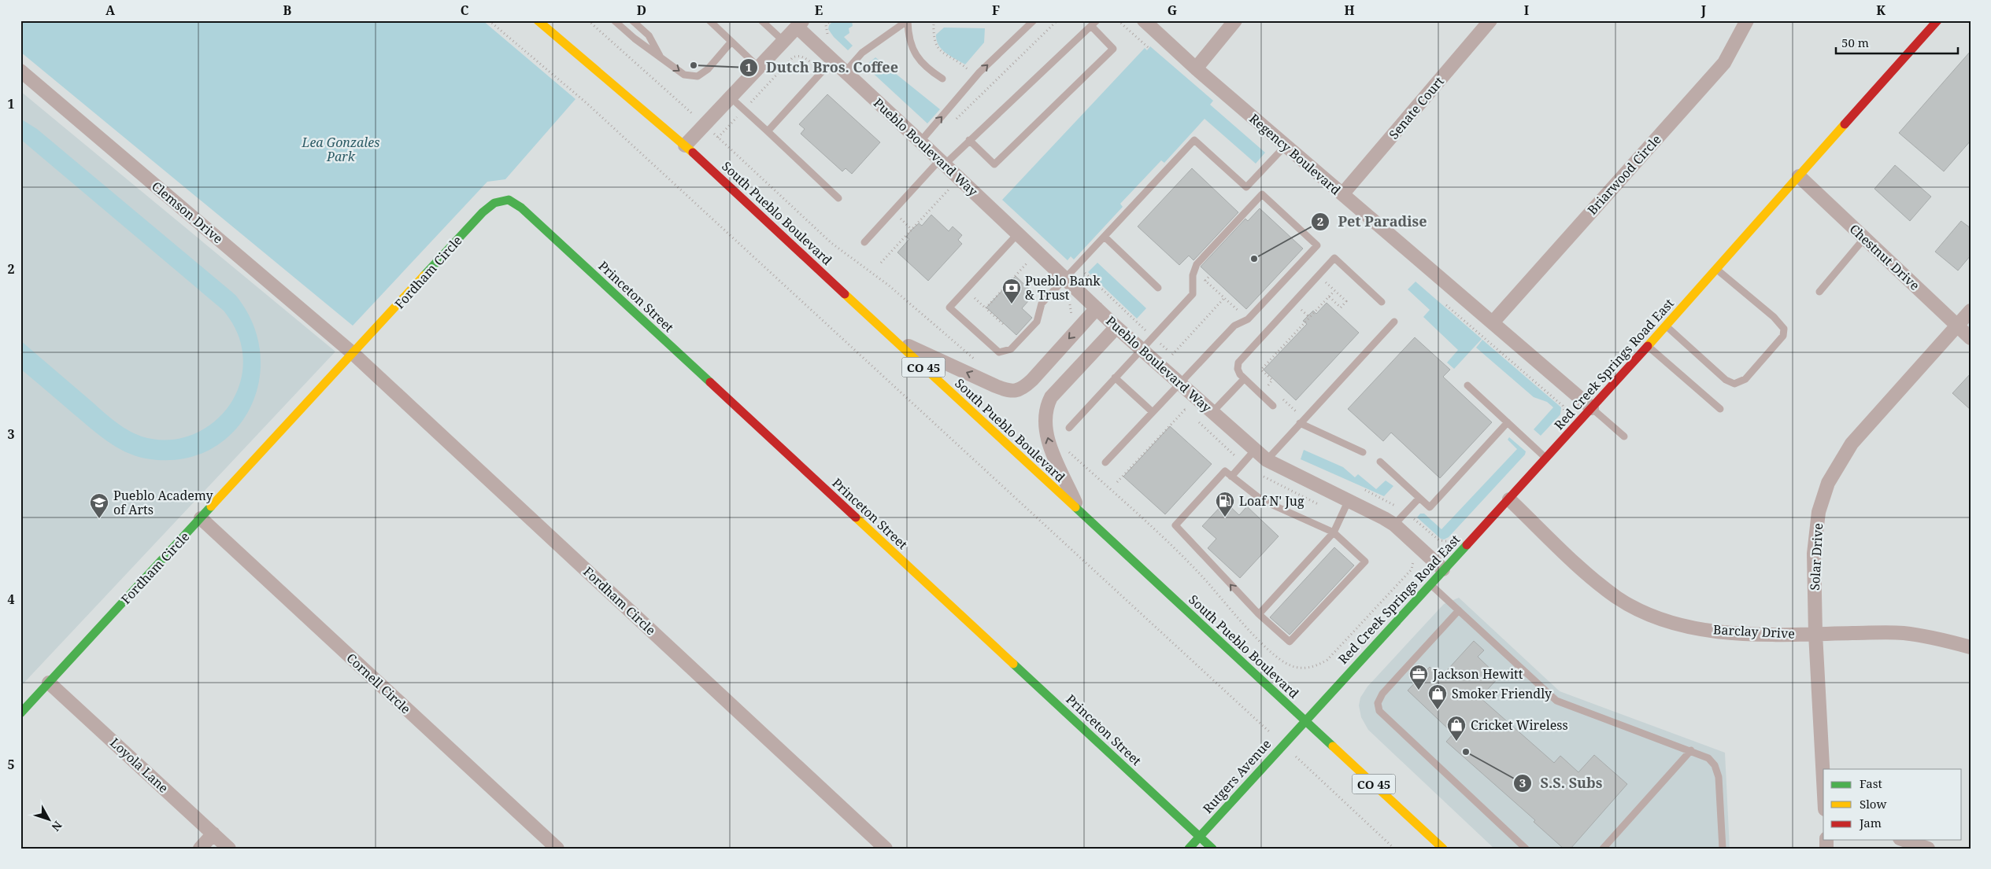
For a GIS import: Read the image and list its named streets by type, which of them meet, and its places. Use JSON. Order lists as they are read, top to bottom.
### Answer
{
  "streets": {
    "street": [
      "Senate Court",
      "Pueblo Boulevard Way",
      "Regency Boulevard",
      "Briarwood Circle",
      "Clemson Drive",
      "South Pueblo Boulevard",
      "Chestnut Drive",
      "Fordham Circle",
      "Princeton Street",
      "Red Creek Springs Road East",
      "CO 45",
      "Solar Drive",
      "Barclay Drive",
      "Cornell Circle",
      "Loyola Lane",
      "Rutgers Avenue"
    ]
  },
  "crossings": [
    ["Senate Court", "Regency Boulevard"],
    ["Pueblo Boulevard Way", "Red Creek Springs Road East"],
    ["Regency Boulevard", "Briarwood Circle"],
    ["Regency Boulevard", "Red Creek Springs Road East"],
    ["Clemson Drive", "Fordham Circle"],
    ["South Pueblo Boulevard", "Red Creek Springs Road East"],
    ["South Pueblo Boulevard", "Rutgers Avenue"],
    ["Chestnut Drive", "Red Creek Springs Road East"],
    ["Chestnut Drive", "Solar Drive"],
    ["Fordham Circle", "Princeton Street"],
    ["Fordham Circle", "Cornell Circle"],
    ["Fordham Circle", "Loyola Lane"],
    ["Princeton Street", "Rutgers Avenue"],
    ["Red Creek Springs Road East", "Barclay Drive"],
    ["Red Creek Springs Road East", "Rutgers Avenue"],
    ["Solar Drive", "Barclay Drive"]
  ],
  "parks": ["Lea Gonzales Park"],
  "places": {
    "other": ["Dutch Bros. Coffee", "Pet Paradise", "S.S. Subs"],
    "bank": ["Pueblo Bank & Trust"],
    "fuel station": ["Loaf N' Jug"],
    "school or university": ["Pueblo Academy of Arts"],
    "office": ["Jackson Hewitt"],
    "shop": ["Smoker Friendly", "Cricket Wireless"]
  },
  "legend": ["Fast", "Slow", "Jam"],
  "scale_bar": "50 m",
  "north": "bottom right",
  "grid": {
    "columns": [
      "A",
      "B",
      "C",
      "D",
      "E",
      "F",
      "G",
      "H",
      "I",
      "J",
      "K"
    ],
    "rows": [
      "1",
      "2",
      "3",
      "4",
      "5"
    ]
  }
}
